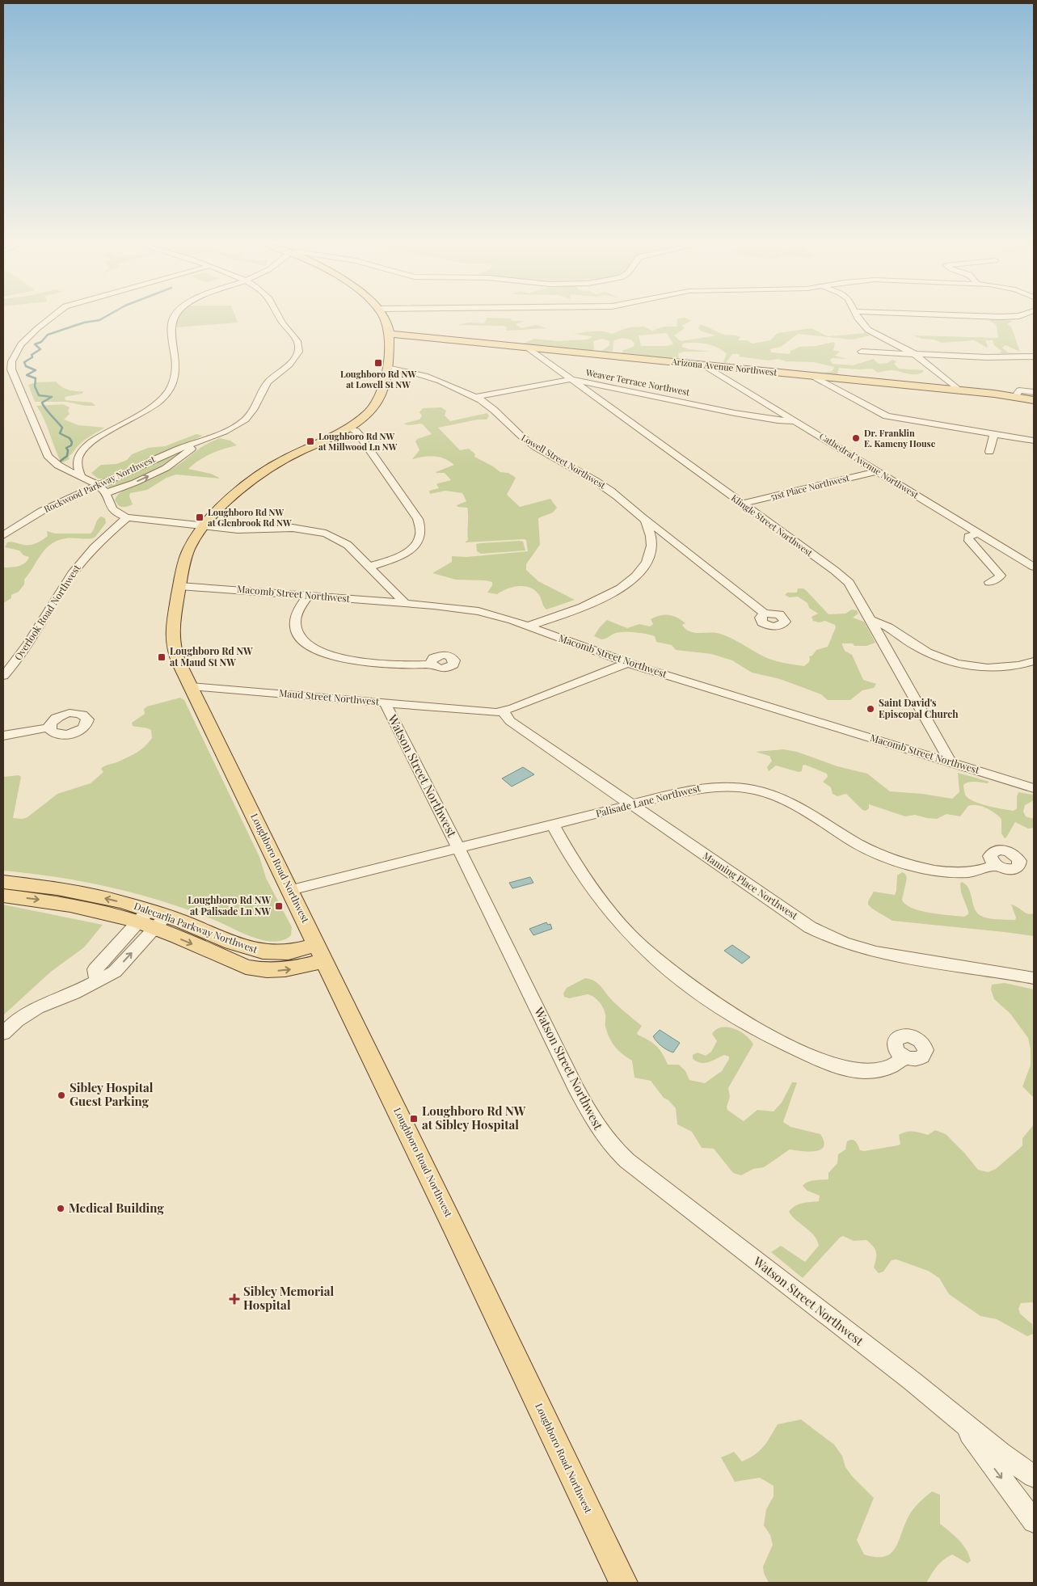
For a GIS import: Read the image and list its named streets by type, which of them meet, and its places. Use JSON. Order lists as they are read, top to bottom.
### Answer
{
  "streets": {
    "main road": ["Arizona Avenue Northwest", "Loughboro Road Northwest", "Dalecarlia Parkway Northwest"],
    "street": [
      "Weaver Terrace Northwest",
      "Lowell Street Northwest",
      "Cathedral Avenue Northwest",
      "Rockwood Parkway Northwest",
      "51st Place Northwest",
      "Klingle Street Northwest",
      "Macomb Street Northwest",
      "Overlook Road Northwest",
      "Maud Street Northwest",
      "Watson Street Northwest",
      "Palisade Lane Northwest",
      "Manning Place Northwest"
    ]
  },
  "crossings": [
    ["Arizona Avenue Northwest", "Cathedral Avenue Northwest"],
    ["Arizona Avenue Northwest", "Klingle Street Northwest"],
    ["Arizona Avenue Northwest", "Loughboro Road Northwest"],
    ["Weaver Terrace Northwest", "Lowell Street Northwest"],
    ["Weaver Terrace Northwest", "Cathedral Avenue Northwest"],
    ["Weaver Terrace Northwest", "Klingle Street Northwest"],
    ["Lowell Street Northwest", "Loughboro Road Northwest"],
    ["Cathedral Avenue Northwest", "51st Place Northwest"],
    ["51st Place Northwest", "Klingle Street Northwest"],
    ["Klingle Street Northwest", "Macomb Street Northwest"],
    ["Macomb Street Northwest", "Maud Street Northwest"],
    ["Macomb Street Northwest", "Loughboro Road Northwest"],
    ["Maud Street Northwest", "Watson Street Northwest"],
    ["Maud Street Northwest", "Loughboro Road Northwest"],
    ["Maud Street Northwest", "Manning Place Northwest"],
    ["Watson Street Northwest", "Palisade Lane Northwest"],
    ["Palisade Lane Northwest", "Loughboro Road Northwest"],
    ["Palisade Lane Northwest", "Manning Place Northwest"],
    ["Loughboro Road Northwest", "Dalecarlia Parkway Northwest"]
  ],
  "places": {
    "transit": [
      "Loughboro Rd NW at Lowell St NW",
      "Loughboro Rd NW at Millwood Ln NW",
      "Loughboro Rd NW at Glenbrook Rd NW",
      "Loughboro Rd NW at Maud St NW",
      "Loughboro Rd NW at Palisade Ln NW",
      "Loughboro Rd NW at Sibley Hospital"
    ],
    "other": [
      "Dr. Franklin E. Kameny House",
      "Saint David's Episcopal Church",
      "Sibley Hospital Guest Parking",
      "Medical Building"
    ],
    "health": ["Sibley Memorial Hospital"]
  }
}
